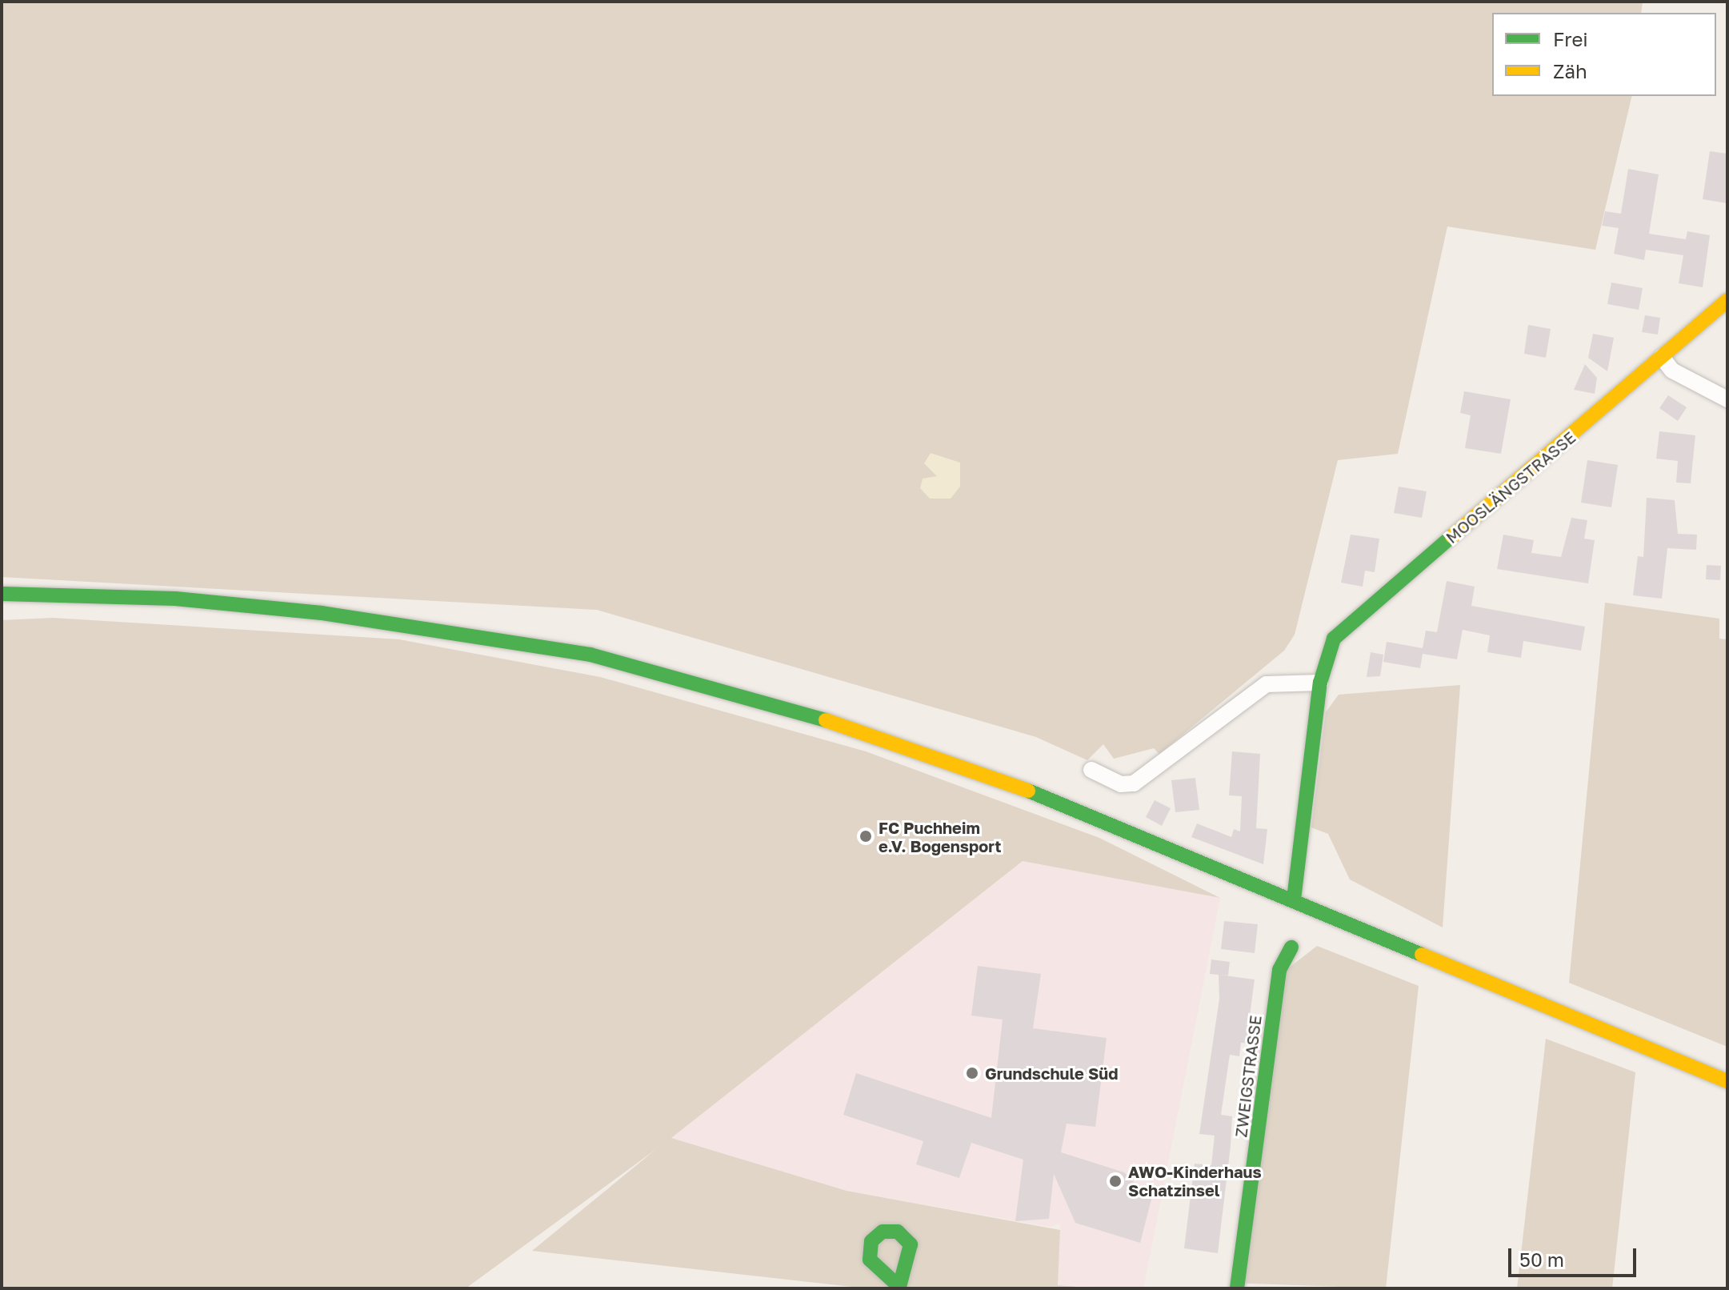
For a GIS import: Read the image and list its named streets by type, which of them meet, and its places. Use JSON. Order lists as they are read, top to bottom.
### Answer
{
  "streets": {
    "street": ["MOOSLÄNGSTRASSE", "ZWEIGSTRASSE"]
  },
  "places": ["FC Puchheim e.V. Bogensport", "Grundschule Süd", "AWO-Kinderhaus Schatzinsel"],
  "legend": ["Frei", "Zäh"],
  "scale_bar": "50 m"
}
